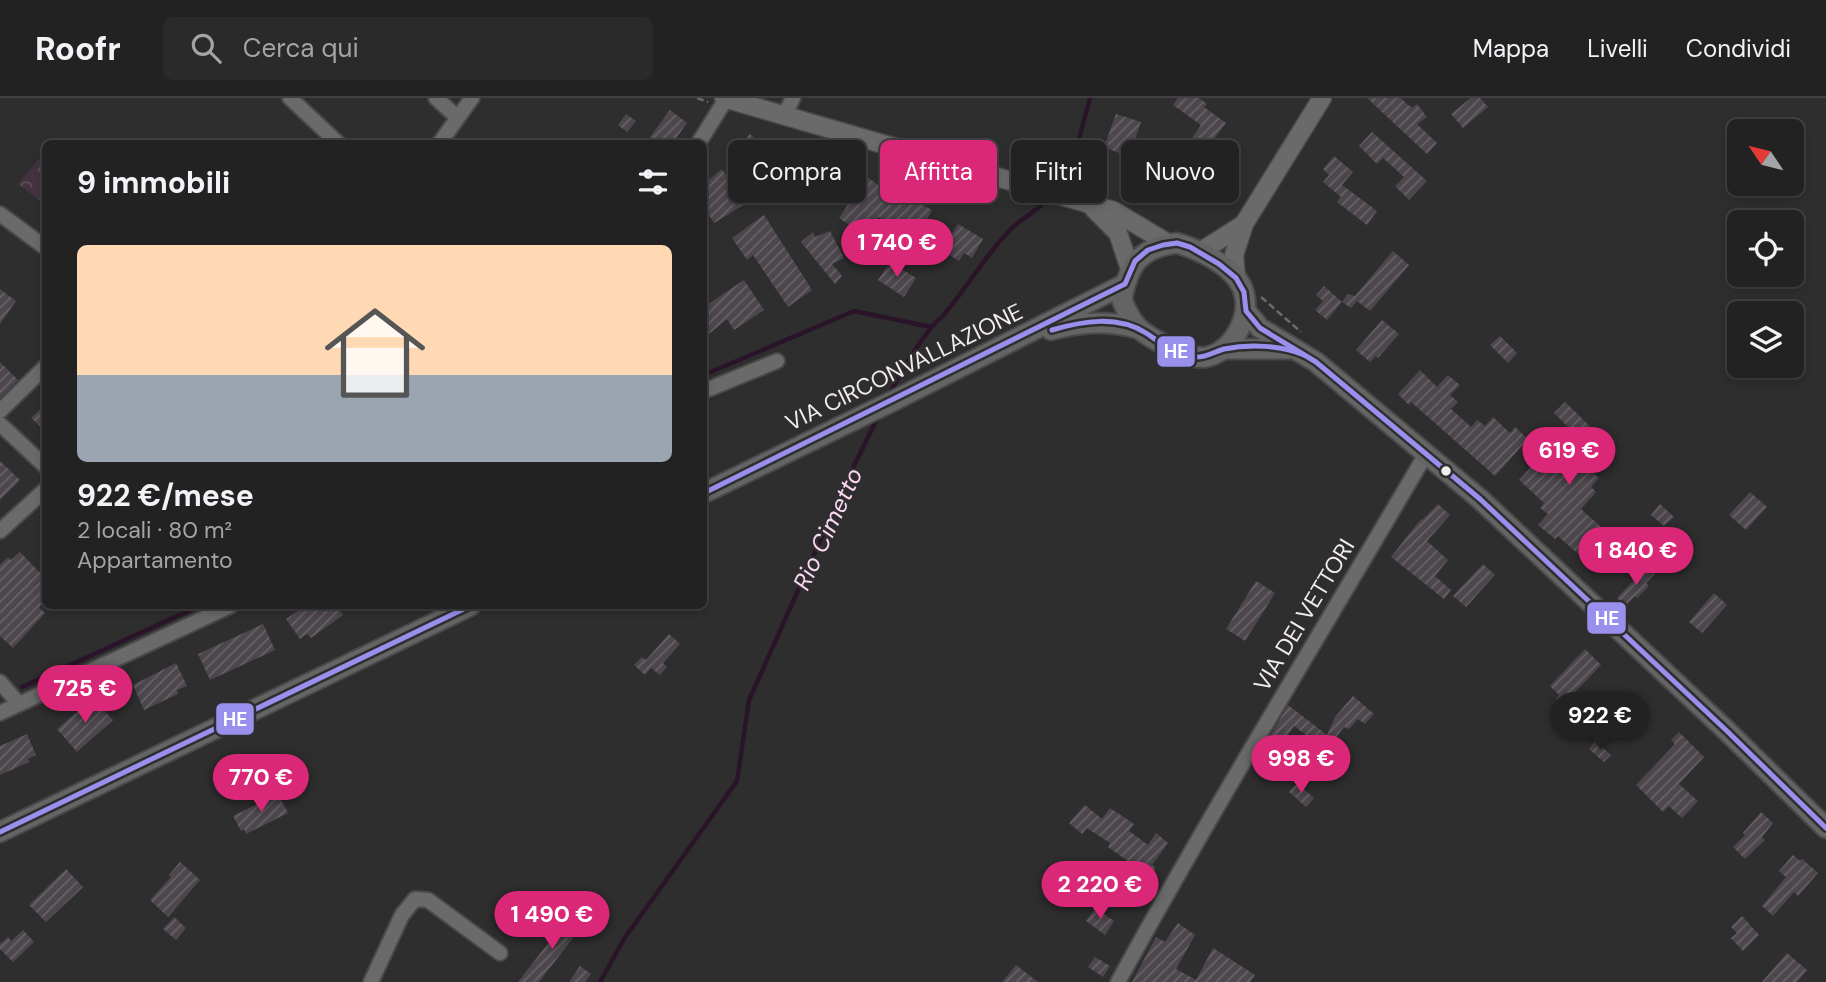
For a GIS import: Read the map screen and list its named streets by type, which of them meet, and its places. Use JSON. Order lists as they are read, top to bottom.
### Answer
{
  "streets": {
    "main road": ["VIA CIRCONVALLAZIONE"],
    "street": ["VIA DEI VETTORI"]
  },
  "water": ["Rio Cimetto"],
  "lines": ["transit line HE"],
  "north": "top left",
  "page": {
    "header": "Roofr",
    "search": "Cerca qui",
    "nav": ["Mappa", "Livelli", "Condividi"],
    "chip": [
      "Compra",
      "Affitta",
      "Filtri",
      "Nuovo"
    ],
    "heading": "9 immobili",
    "price": [
      "1 740 €",
      "619 €",
      "1 840 €",
      "725 €",
      "922 €",
      "998 €",
      "770 €",
      "2 220 €",
      "1 490 €"
    ],
    "list": [
      {
        "name": "922 €/mese",
        "note": "2 locali · 80 m² · Appartamento"
      }
    ]
  }
}
